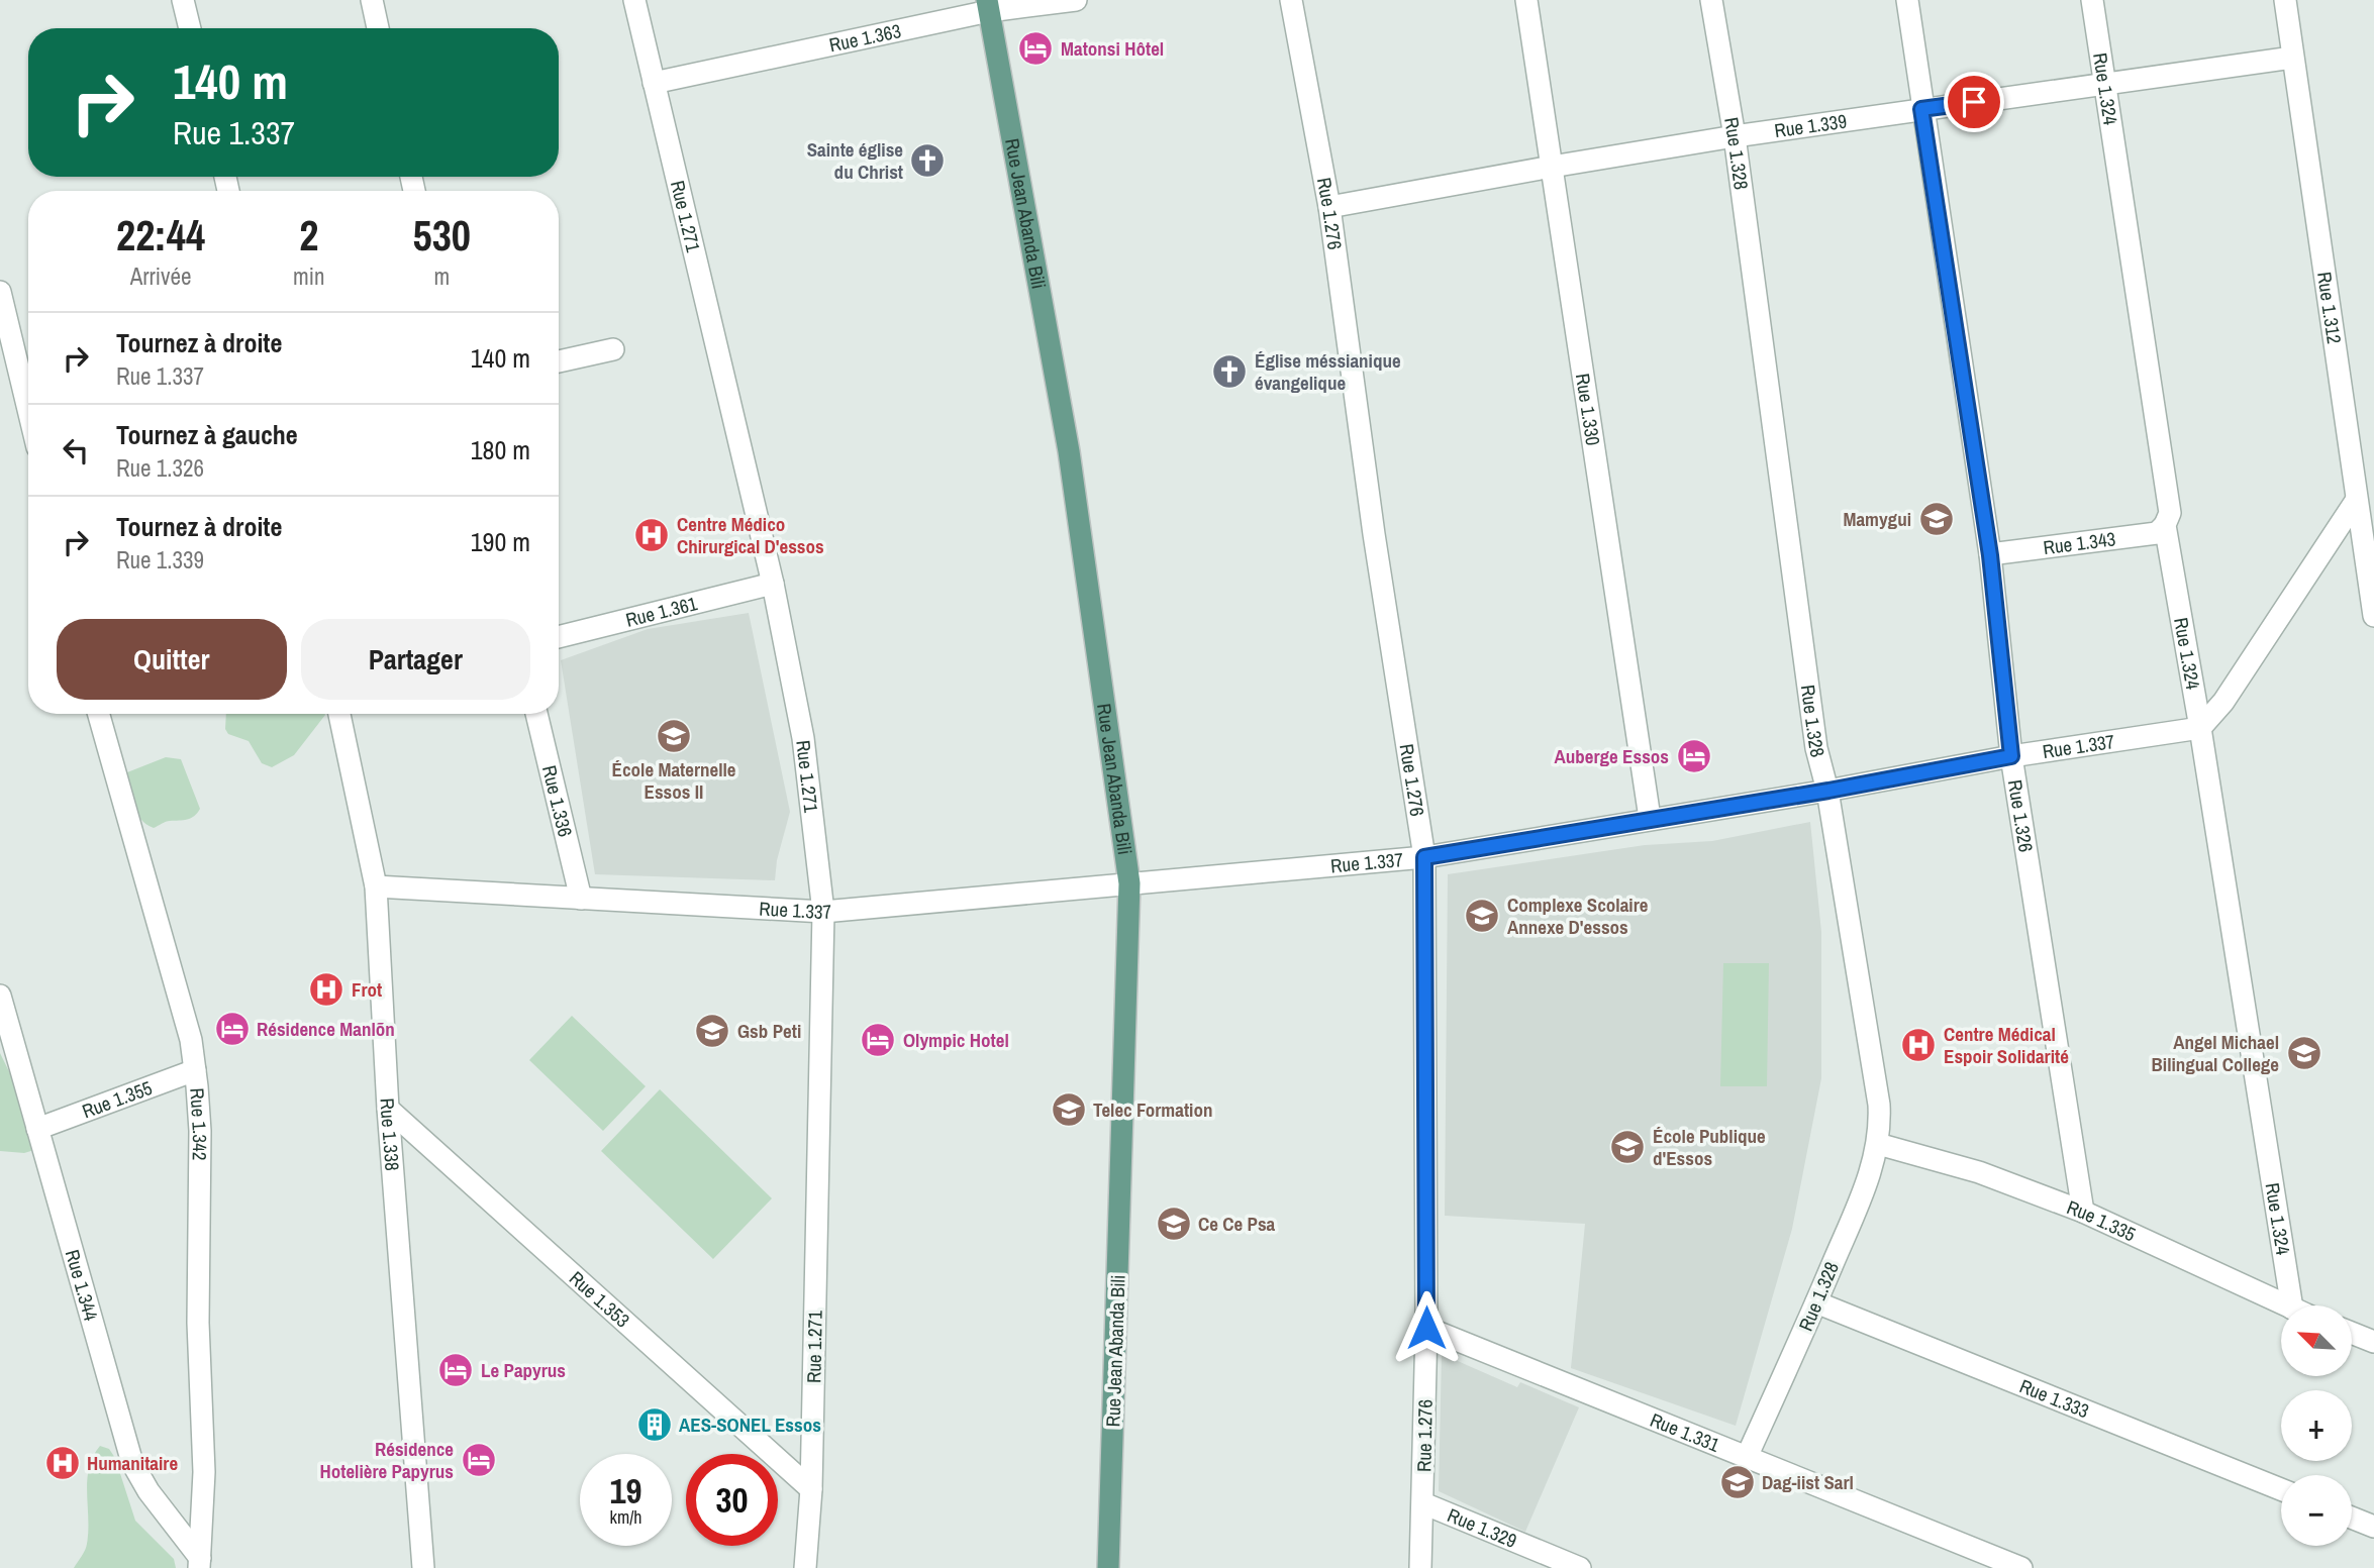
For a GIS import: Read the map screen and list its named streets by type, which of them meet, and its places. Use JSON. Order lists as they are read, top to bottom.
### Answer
{
  "streets": {
    "main road": ["Rue Jean Abanda Bili"],
    "street": [
      "Rue 1.363",
      "Rue 1.324",
      "Rue 1.339",
      "Rue 1.328",
      "Rue 1.276",
      "Rue 1.271",
      "Rue 1.312",
      "Rue 1.330",
      "Rue 1.343",
      "Rue 1.361",
      "Rue 1.337",
      "Rue 1.336",
      "Rue 1.326",
      "Rue 1.355",
      "Rue 1.342",
      "Rue 1.338",
      "Rue 1.335",
      "Rue 1.344",
      "Rue 1.353",
      "Rue 1.333",
      "Rue 1.331",
      "Rue 1.329"
    ]
  },
  "crossings": [
    ["Rue 1.363", "Rue Jean Abanda Bili"],
    ["Rue 1.363", "Rue 1.271"],
    ["Rue 1.324", "Rue 1.339"],
    ["Rue 1.324", "Rue 1.343"],
    ["Rue 1.324", "Rue 1.337"],
    ["Rue 1.339", "Rue 1.328"],
    ["Rue 1.339", "Rue 1.276"],
    ["Rue 1.339", "Rue 1.312"],
    ["Rue 1.339", "Rue 1.330"],
    ["Rue 1.339", "Rue 1.326"],
    ["Rue 1.328", "Rue 1.337"],
    ["Rue 1.328", "Rue 1.335"],
    ["Rue 1.328", "Rue 1.333"],
    ["Rue 1.328", "Rue 1.331"],
    ["Rue 1.276", "Rue 1.337"],
    ["Rue 1.276", "Rue 1.331"],
    ["Rue 1.276", "Rue 1.329"],
    ["Rue Jean Abanda Bili", "Rue 1.337"],
    ["Rue 1.271", "Rue 1.361"],
    ["Rue 1.271", "Rue 1.337"],
    ["Rue 1.271", "Rue 1.353"],
    ["Rue 1.330", "Rue 1.337"],
    ["Rue 1.343", "Rue 1.326"],
    ["Rue 1.337", "Rue 1.336"],
    ["Rue 1.337", "Rue 1.326"],
    ["Rue 1.337", "Rue 1.338"],
    ["Rue 1.326", "Rue 1.335"],
    ["Rue 1.355", "Rue 1.342"],
    ["Rue 1.355", "Rue 1.344"],
    ["Rue 1.342", "Rue 1.344"],
    ["Rue 1.338", "Rue 1.353"]
  ],
  "places": {
    "hotel": [
      "Matonsi Hôtel",
      "Auberge Essos",
      "Résidence Manlõn",
      "Olympic Hotel",
      "Le Papyrus",
      "Résidence Hotelière Papyrus"
    ],
    "church": ["Sainte église du Christ", "Église méssianique évangelique"],
    "school or university": [
      "Mamygui",
      "École Maternelle Essos II",
      "Complexe Scolaire Annexe D'essos",
      "Gsb Peti",
      "Angel Michael Bilingual College",
      "Telec Formation",
      "École Publique d'Essos",
      "Ce Ce Psa",
      "Dag-iist Sarl"
    ],
    "hospital": [
      "Centre Médico Chirurgical D'essos",
      "Frot",
      "Centre Médical Espoir Solidarité",
      "Humanitaire"
    ],
    "building": ["AES-SONEL Essos"]
  },
  "north": "top left",
  "page": {
    "turn": ["140 m", "Rue 1.337"],
    "eta": [
      "22:44",
      "Arrivée",
      "2",
      "min",
      "530",
      "m"
    ],
    "list": [
      {
        "name": "Tournez à droite",
        "note": "Rue 1.337",
        "value": "140 m"
      },
      {
        "name": "Tournez à gauche",
        "note": "Rue 1.326",
        "value": "180 m"
      },
      {
        "name": "Tournez à droite",
        "note": "Rue 1.339",
        "value": "190 m"
      }
    ],
    "buttons": ["Quitter", "Partager"],
    "map_buttons": ["+", "−"],
    "speed": "19 km/h",
    "limit": "30"
  }
}
